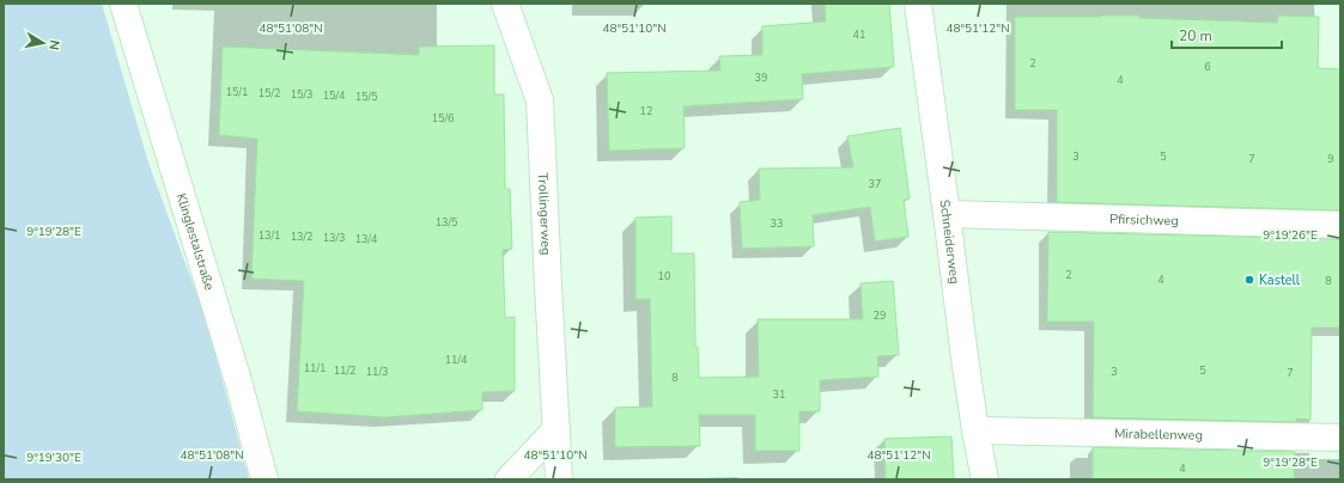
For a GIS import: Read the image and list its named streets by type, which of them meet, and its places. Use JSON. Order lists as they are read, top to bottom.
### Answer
{
  "streets": {
    "street": [
      "Trollingerweg",
      "Pfirsichweg",
      "Klinglestalstraße",
      "Schneiderweg",
      "Mirabellenweg"
    ]
  },
  "crossings": [
    ["Pfirsichweg", "Schneiderweg"],
    ["Schneiderweg", "Mirabellenweg"]
  ],
  "places": ["Kastell"],
  "house_numbers": [
    "41",
    "2",
    "6",
    "39",
    "4",
    "15/1",
    "15/2",
    "15/3",
    "15/4",
    "15/5",
    "12",
    "15/6",
    "3",
    "5",
    "7",
    "9",
    "37",
    "13/5",
    "33",
    "13/1",
    "13/2",
    "13/3",
    "13/4",
    "2",
    "10",
    "4",
    "8",
    "29",
    "11/4",
    "11/1",
    "11/2",
    "5",
    "11/3",
    "3",
    "7",
    "8",
    "31",
    "4"
  ],
  "scale_bar": "20 m",
  "north": "right",
  "coordinates": [
    "48°51'08\"N",
    "48°51'10\"N",
    "48°51'12\"N",
    "9°19'28\"E",
    "9°19'26\"E",
    "9°19'30\"E"
  ]
}
